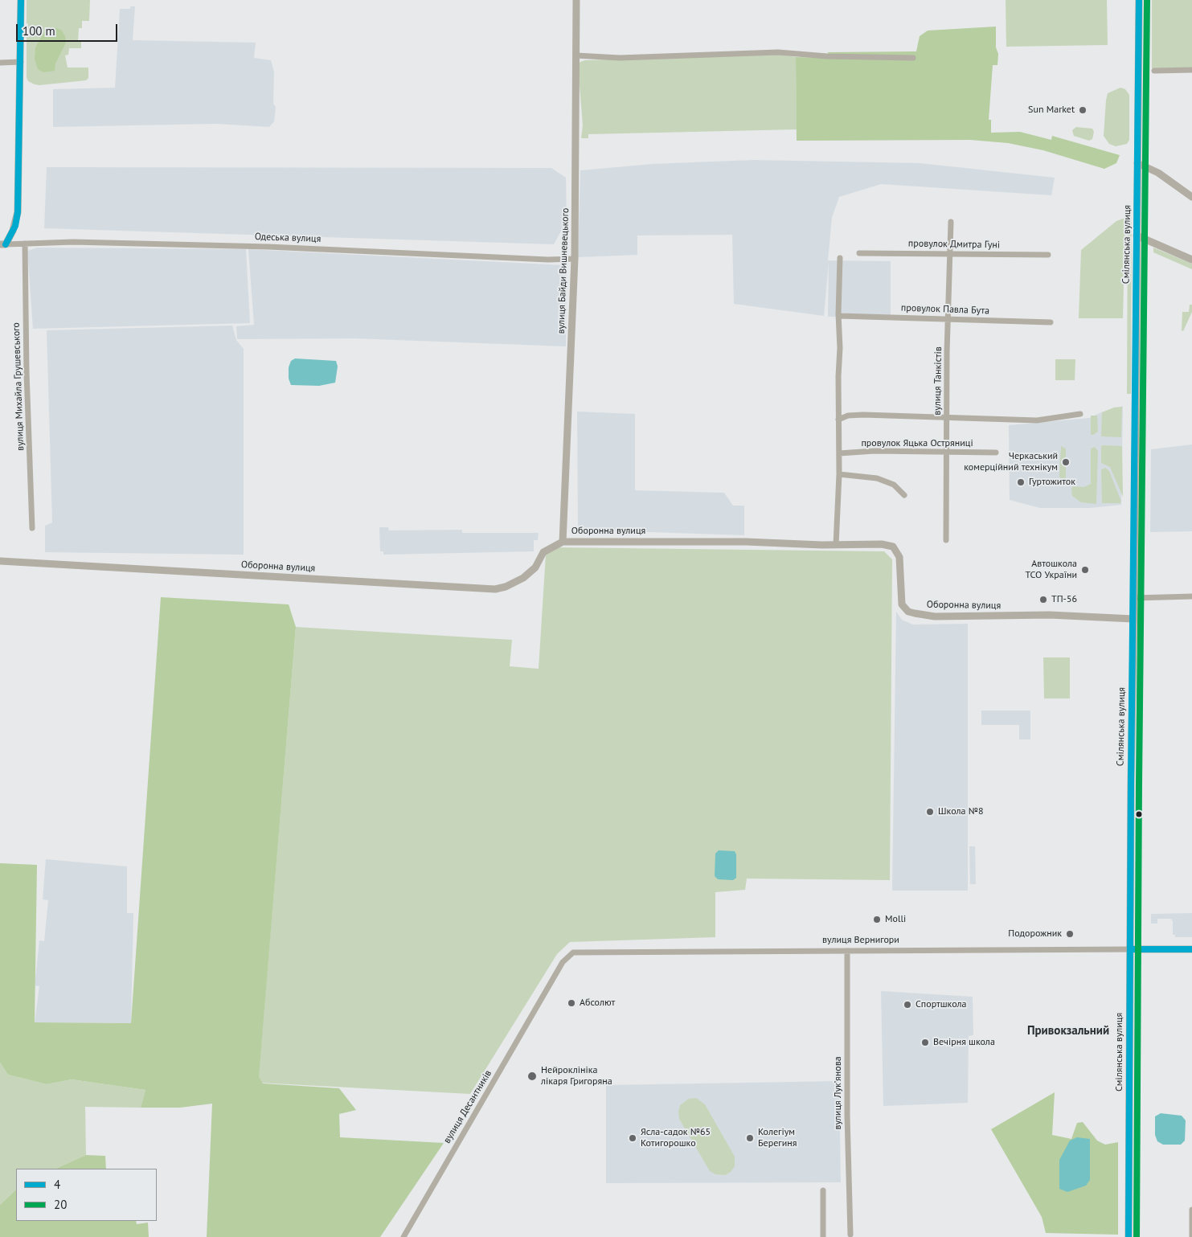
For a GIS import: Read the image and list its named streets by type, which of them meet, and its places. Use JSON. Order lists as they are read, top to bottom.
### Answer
{
  "streets": {
    "main road": ["Смілянська вулиця"],
    "street": [
      "Одеська вулиця",
      "провулок Дмитра Гуні",
      "вулиця Байди Вишневецького",
      "провулок Павла Бута",
      "вулиця Танкістів",
      "вулиця Михайла Грушевського",
      "провулок Яцька Остряниці",
      "Оборонна вулиця",
      "вулиця Вернигори",
      "вулиця Лукʼянова",
      "вулиця Десантників"
    ]
  },
  "crossings": [
    ["Одеська вулиця", "вулиця Байди Вишневецького"],
    ["Одеська вулиця", "вулиця Михайла Грушевського"],
    ["провулок Дмитра Гуні", "вулиця Танкістів"],
    ["Смілянська вулиця", "Оборонна вулиця"],
    ["Смілянська вулиця", "вулиця Вернигори"],
    ["вулиця Байди Вишневецького", "Оборонна вулиця"],
    ["провулок Павла Бута", "вулиця Танкістів"],
    ["вулиця Танкістів", "провулок Яцька Остряниці"],
    ["вулиця Вернигори", "вулиця Лукʼянова"],
    ["вулиця Вернигори", "вулиця Десантників"]
  ],
  "districts": ["Привокзальний"],
  "places": [
    "Sun Market",
    "Черкаський комерційний технікум",
    "Гуртожиток",
    "Автошкола ТСО України",
    "ТП-56",
    "Школа №8",
    "Molli",
    "Подорожник",
    "Абсолют",
    "Спортшкола",
    "Вечірня школа",
    "Нейроклініка лікаря Григоряна",
    "Ясла-садок №65 Котигорошко",
    "Колегіум Берегиня"
  ],
  "lines": ["transit line 4", "transit line 20"],
  "legend": ["4", "20"],
  "scale_bar": "100 m"
}
